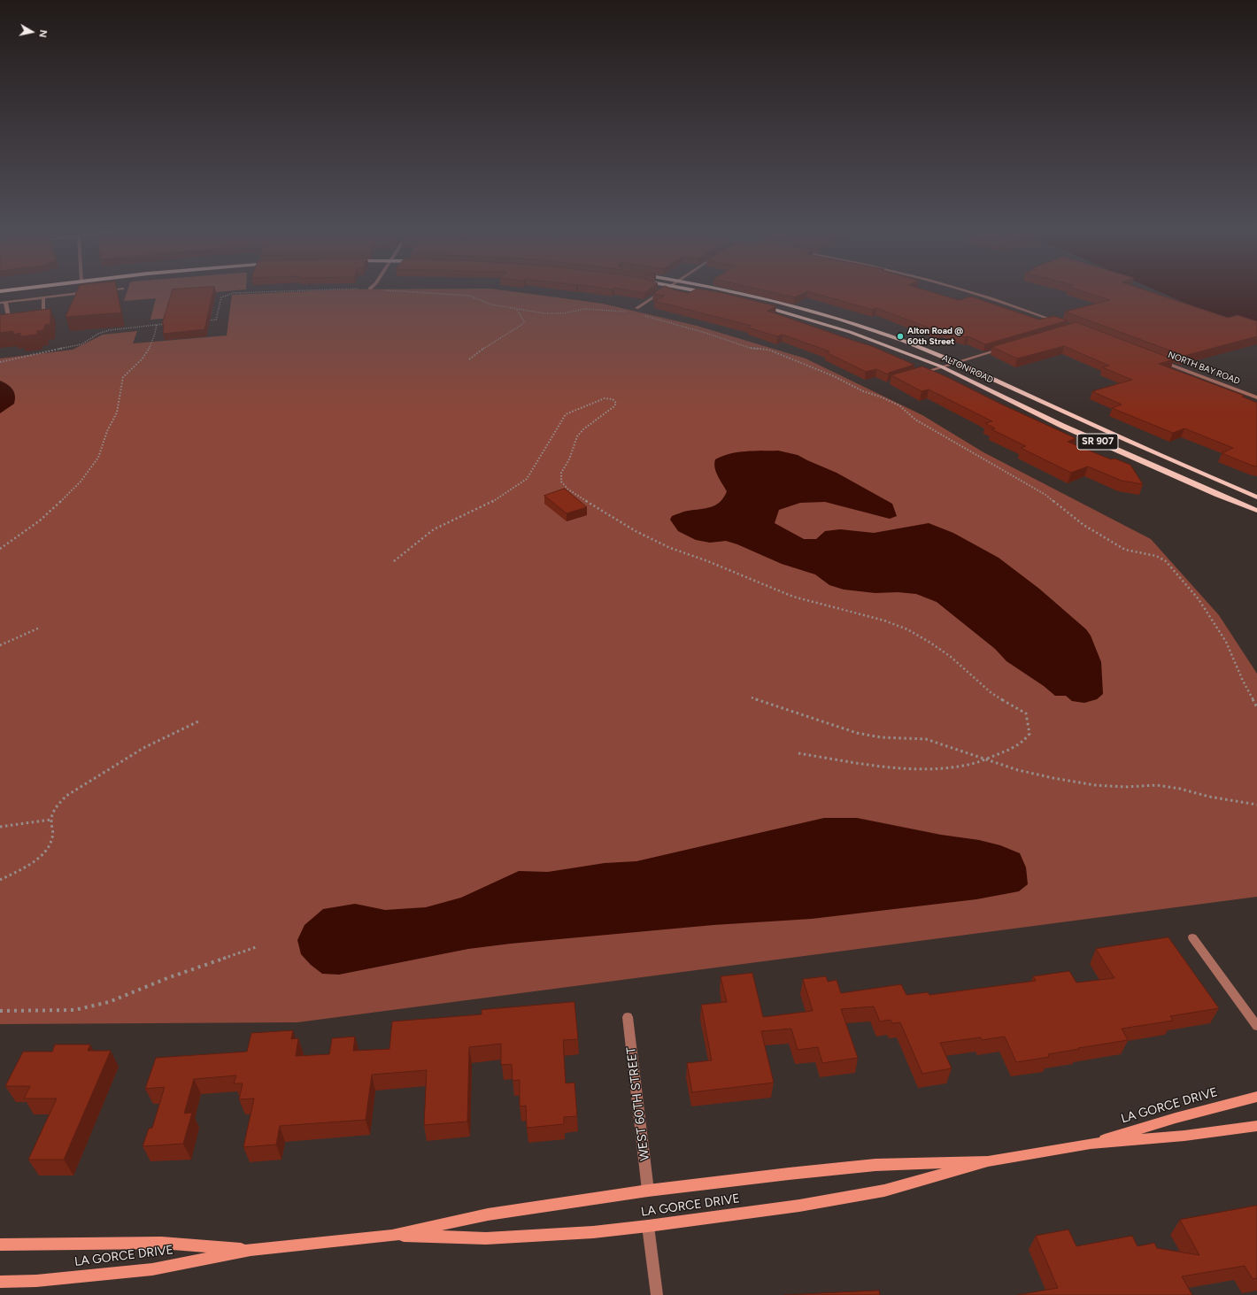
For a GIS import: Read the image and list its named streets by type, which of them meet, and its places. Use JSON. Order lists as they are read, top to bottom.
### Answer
{
  "streets": {
    "main road": ["ALTON ROAD", "SR 907", "LA GORCE DRIVE"],
    "street": ["NORTH BAY ROAD", "WEST 60TH STREET"]
  },
  "crossings": [
    ["WEST 60TH STREET", "LA GORCE DRIVE"]
  ],
  "places": ["Alton Road @ 60th Street"],
  "north": "right"
}
